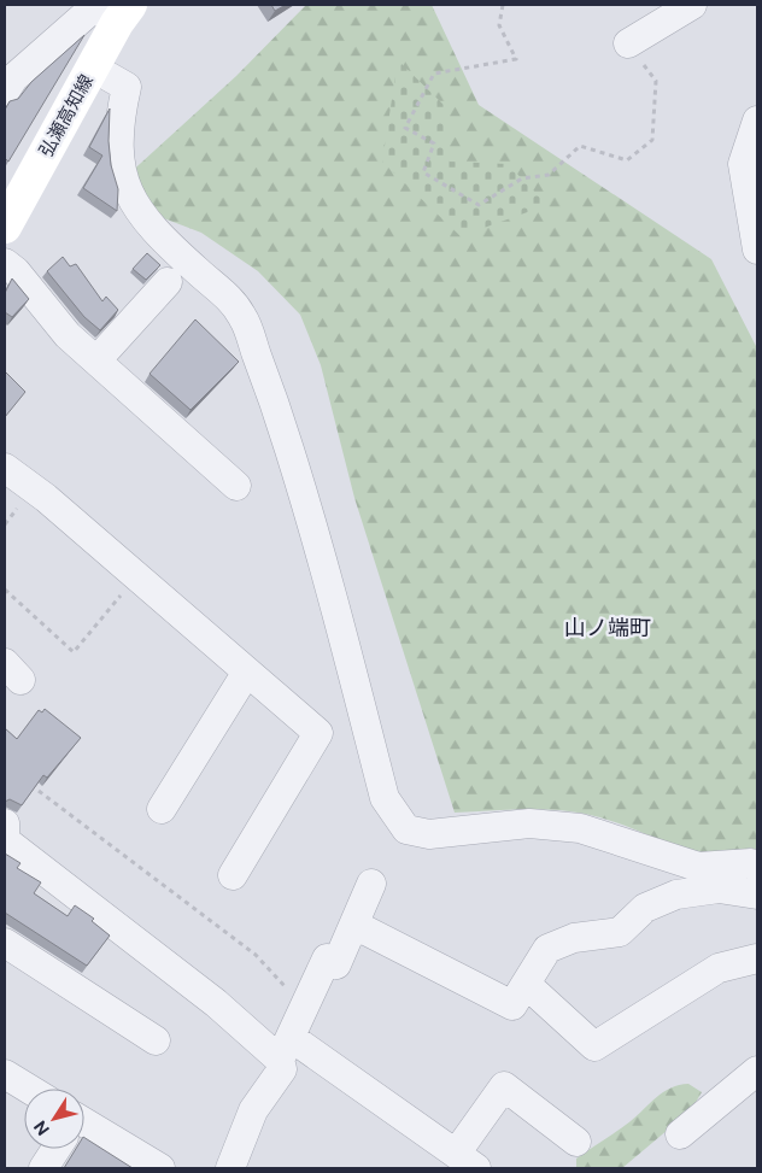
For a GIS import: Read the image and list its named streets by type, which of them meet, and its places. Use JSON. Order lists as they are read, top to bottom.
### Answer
{
  "streets": {
    "main road": ["弘瀬高知線"]
  },
  "districts": ["山ノ端町"],
  "north": "bottom left"
}
